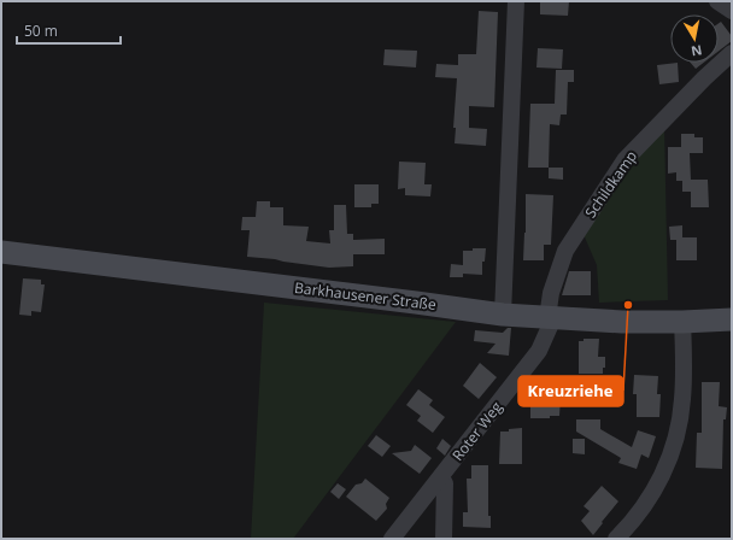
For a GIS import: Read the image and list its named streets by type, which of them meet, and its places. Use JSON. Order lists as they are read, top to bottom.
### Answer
{
  "streets": {
    "main road": ["Barkhausener Straße"],
    "street": ["Schildkamp", "Roter Weg"]
  },
  "crossings": [
    ["Schildkamp", "Barkhausener Straße"],
    ["Schildkamp", "Roter Weg"],
    ["Barkhausener Straße", "Roter Weg"]
  ],
  "places": ["Kreuzriehe"],
  "scale_bar": "50 m",
  "north": "bottom"
}
